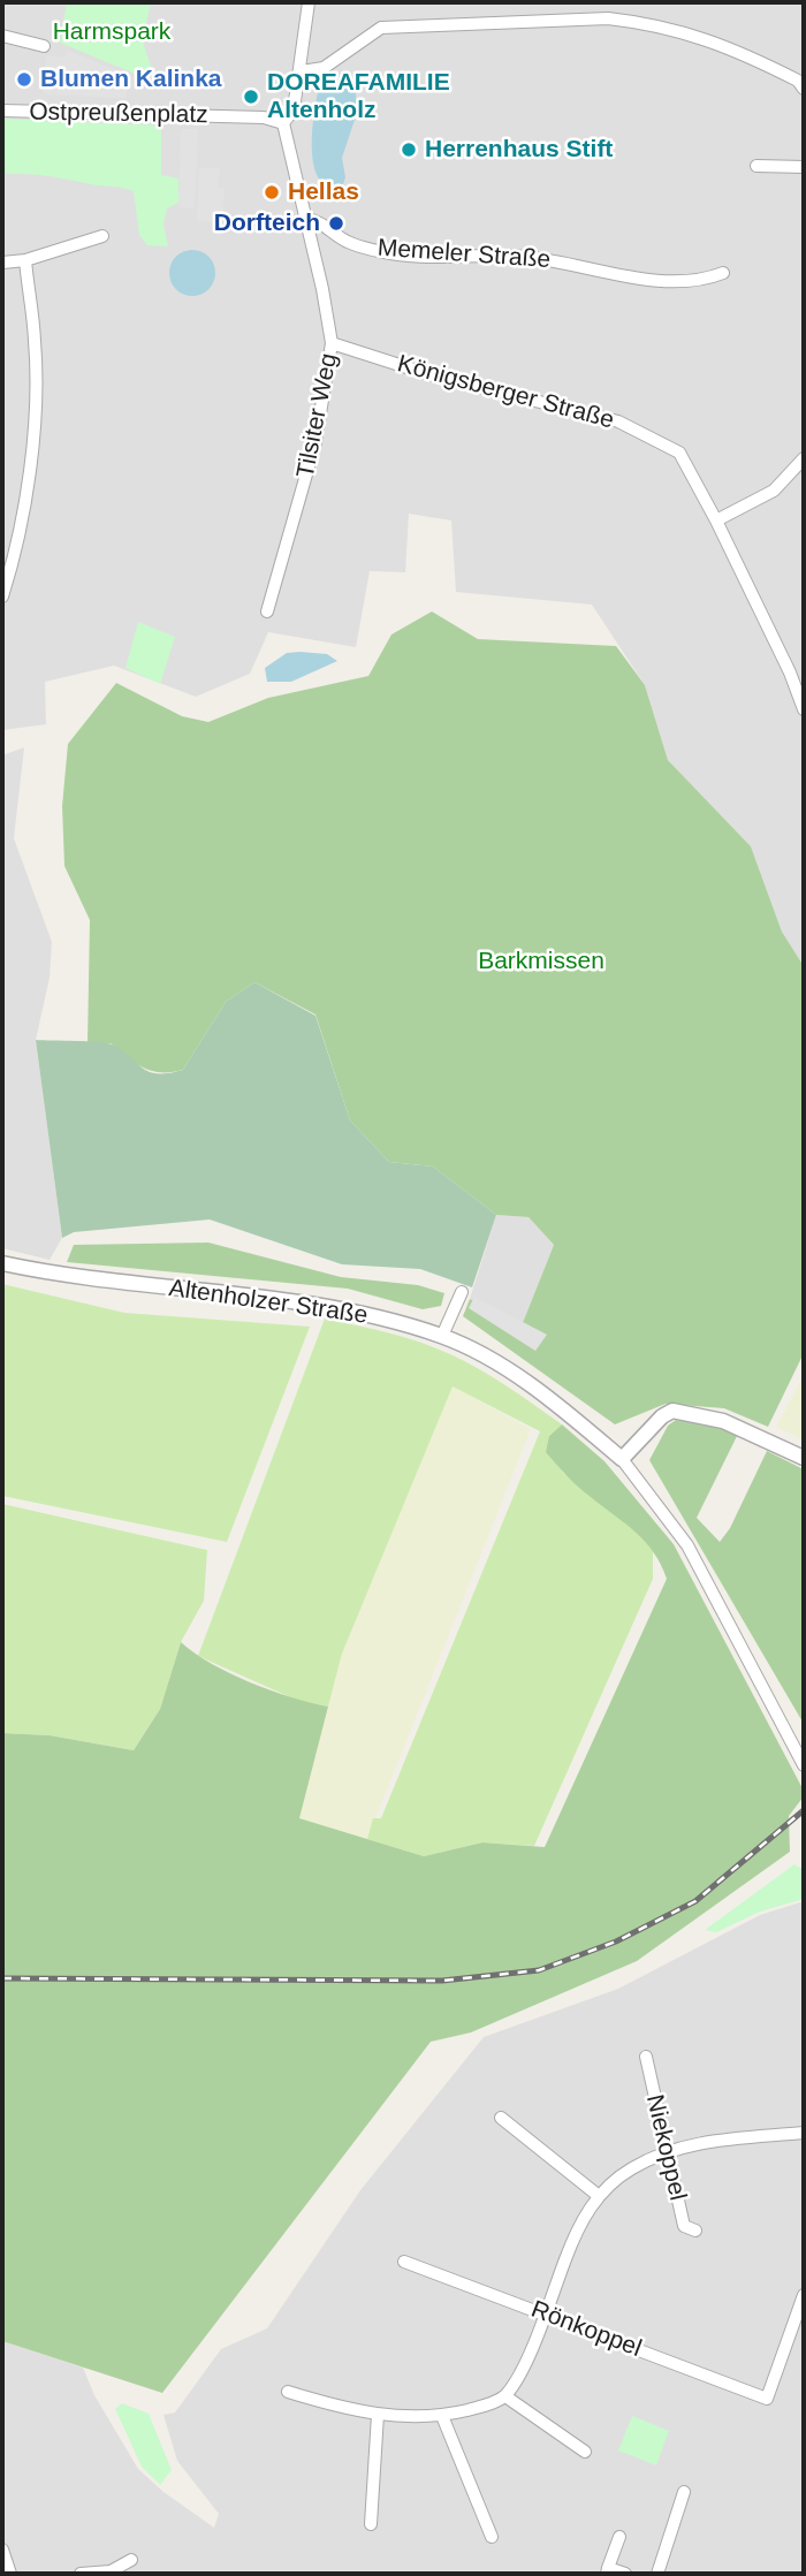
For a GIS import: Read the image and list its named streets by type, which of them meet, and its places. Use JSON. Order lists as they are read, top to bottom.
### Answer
{
  "streets": {
    "street": [
      "Ostpreußenplatz",
      "Memeler Straße",
      "Königsberger Straße",
      "Tilsiter Weg",
      "Altenholzer Straße",
      "Niekoppel",
      "Rönkoppel"
    ]
  },
  "crossings": [
    ["Ostpreußenplatz", "Tilsiter Weg"],
    ["Memeler Straße", "Tilsiter Weg"],
    ["Königsberger Straße", "Tilsiter Weg"]
  ],
  "parks": ["Harmspark", "Barkmissen"],
  "places": [
    "Blumen Kalinka",
    "DOREAFAMILIE Altenholz",
    "Herrenhaus Stift",
    "Hellas",
    "Dorfteich"
  ]
}
